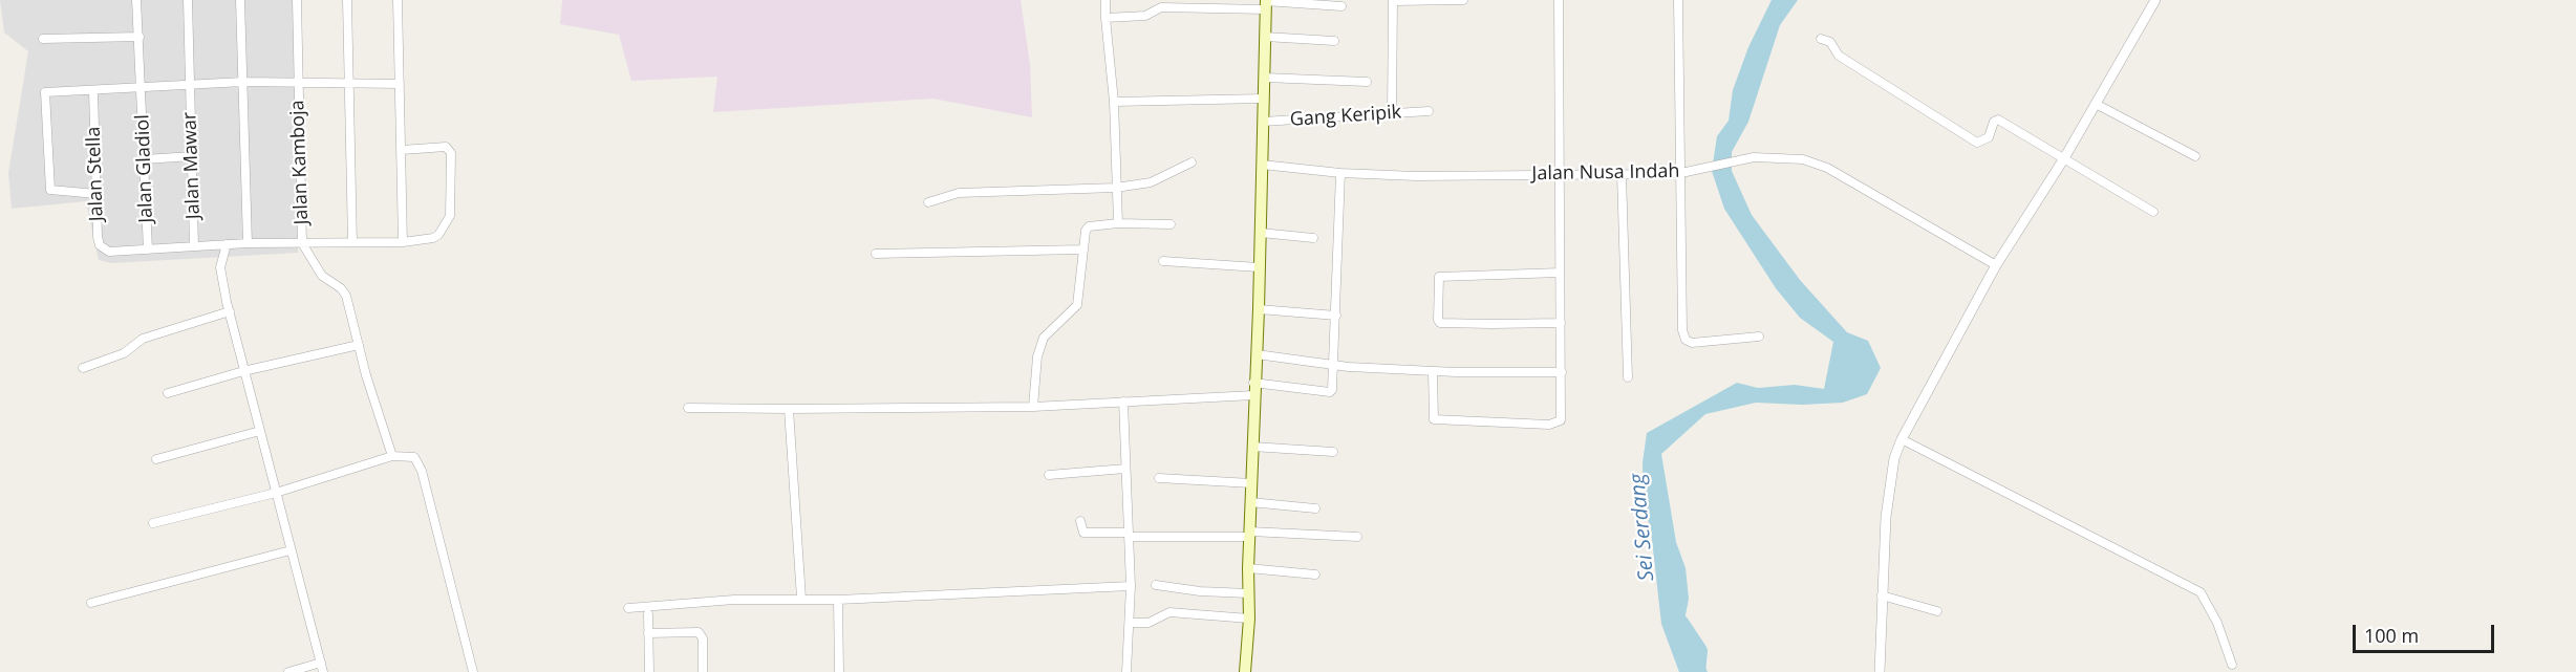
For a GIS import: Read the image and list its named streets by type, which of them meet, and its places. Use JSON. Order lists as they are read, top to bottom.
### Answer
{
  "streets": {
    "street": [
      "Gang Keripik",
      "Jalan Kamboja",
      "Jalan Mawar",
      "Jalan Gladiol",
      "Jalan Nusa Indah",
      "Jalan Stella"
    ]
  },
  "crossings": [
    ["Jalan Gladiol", "Jalan Stella"]
  ],
  "water": ["Sei Serdang"],
  "scale_bar": "100 m"
}
